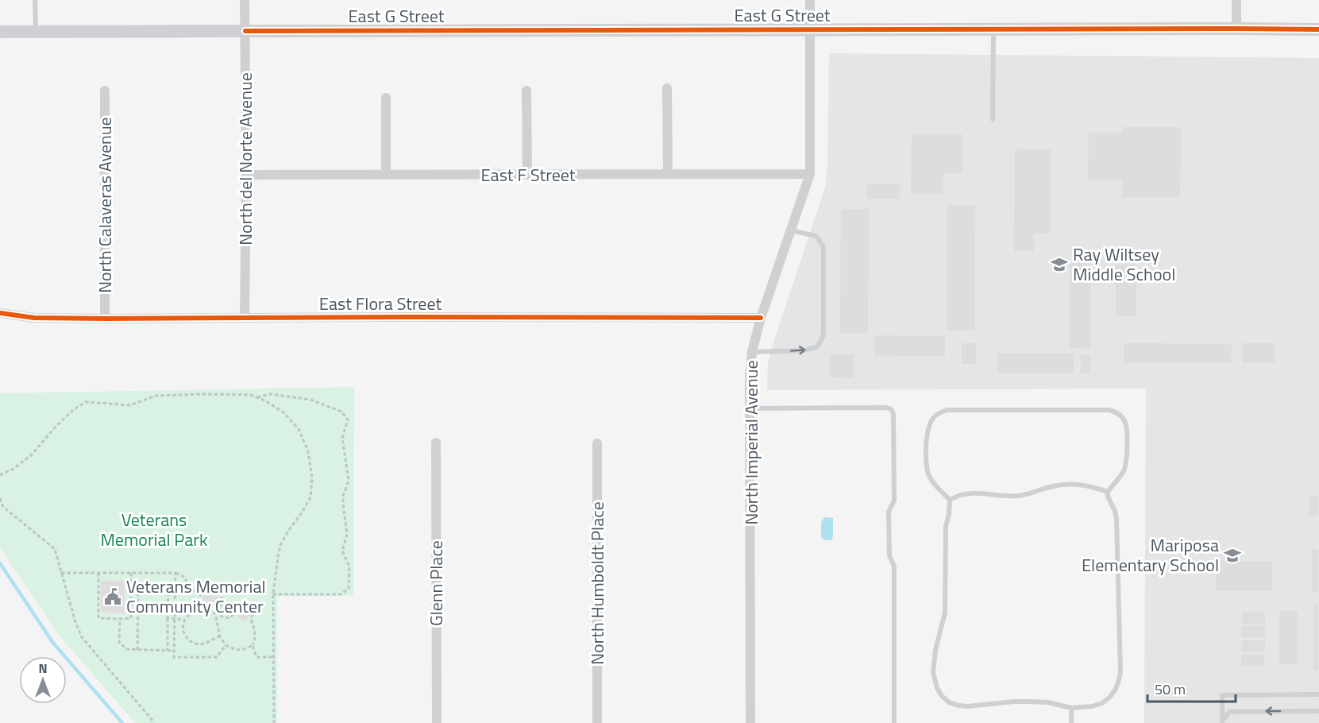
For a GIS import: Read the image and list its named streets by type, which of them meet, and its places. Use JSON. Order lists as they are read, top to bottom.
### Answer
{
  "streets": {
    "street": [
      "East G Street",
      "North del Norte Avenue",
      "East F Street",
      "North Calaveras Avenue",
      "East Flora Street",
      "North Imperial Avenue",
      "Glenn Place",
      "North Humboldt Place"
    ]
  },
  "crossings": [
    ["East G Street", "North del Norte Avenue"],
    ["East G Street", "North Imperial Avenue"],
    ["North del Norte Avenue", "East F Street"],
    ["North del Norte Avenue", "East Flora Street"],
    ["East F Street", "North Imperial Avenue"],
    ["North Calaveras Avenue", "East Flora Street"],
    ["East Flora Street", "North Imperial Avenue"]
  ],
  "parks": ["Veterans Memorial Park"],
  "places": {
    "school or university": ["Ray Wiltsey Middle School", "Mariposa Elementary School"],
    "public building": ["Veterans Memorial Community Center"]
  },
  "scale_bar": "50 m",
  "north": "top"
}
